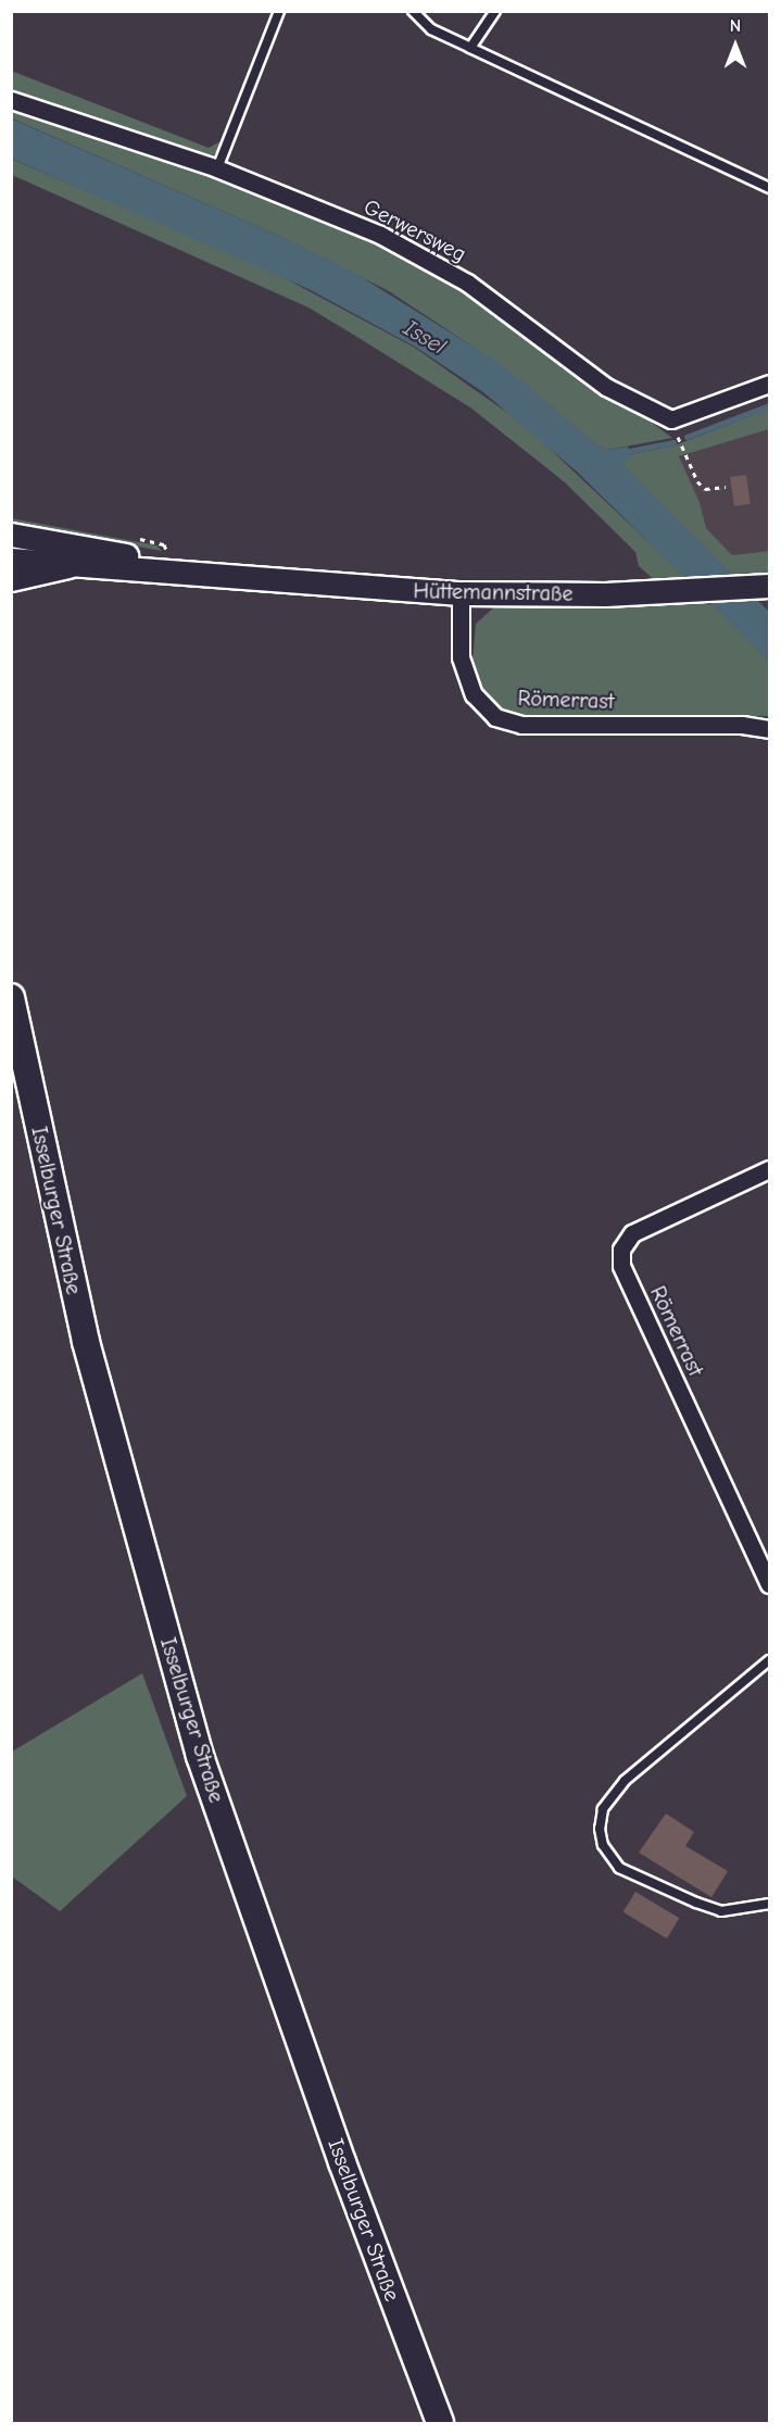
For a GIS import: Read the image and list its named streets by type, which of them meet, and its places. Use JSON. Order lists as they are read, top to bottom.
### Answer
{
  "streets": {
    "main road": ["Hüttemannstraße", "Isselburger Straße"],
    "street": ["Gerwersweg", "Römerrast"]
  },
  "crossings": [
    ["Hüttemannstraße", "Römerrast"]
  ],
  "water": ["Issel"],
  "north": "top"
}
